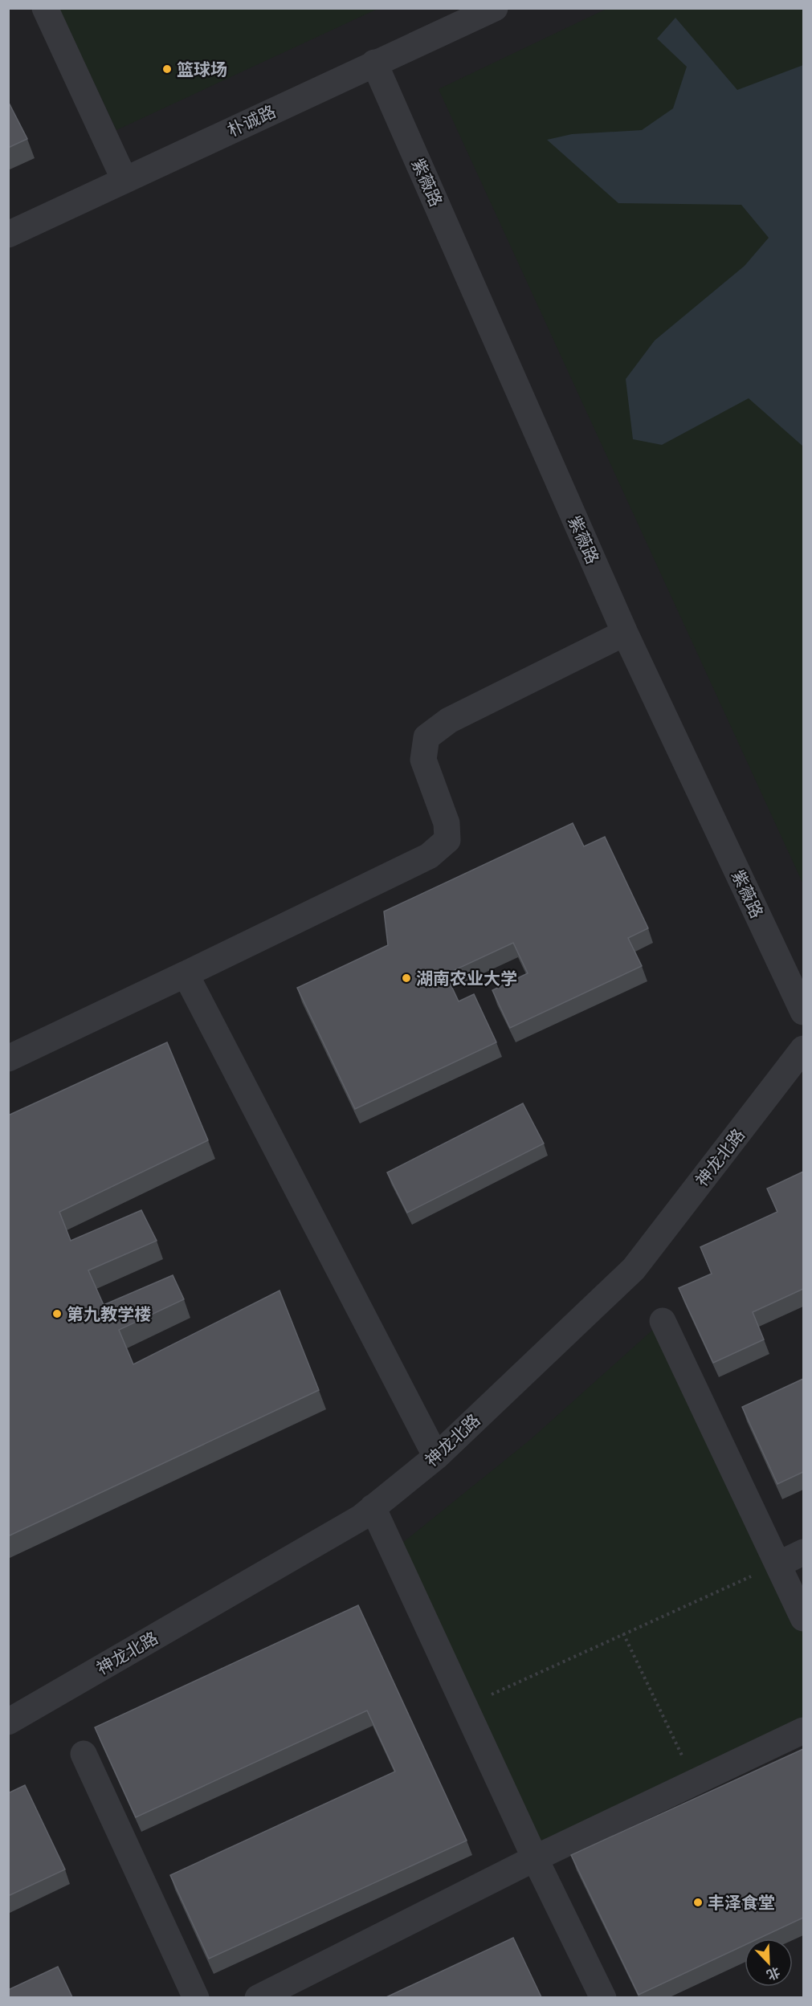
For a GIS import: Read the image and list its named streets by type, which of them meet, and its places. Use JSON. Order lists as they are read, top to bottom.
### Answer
{
  "streets": {
    "street": ["朴诚路", "紫薇路", "神龙北路"]
  },
  "crossings": [
    ["朴诚路", "紫薇路"]
  ],
  "places": [
    "篮球场",
    "湖南农业大学",
    "第九教学楼",
    "丰泽食堂"
  ],
  "north": "bottom right"
}
